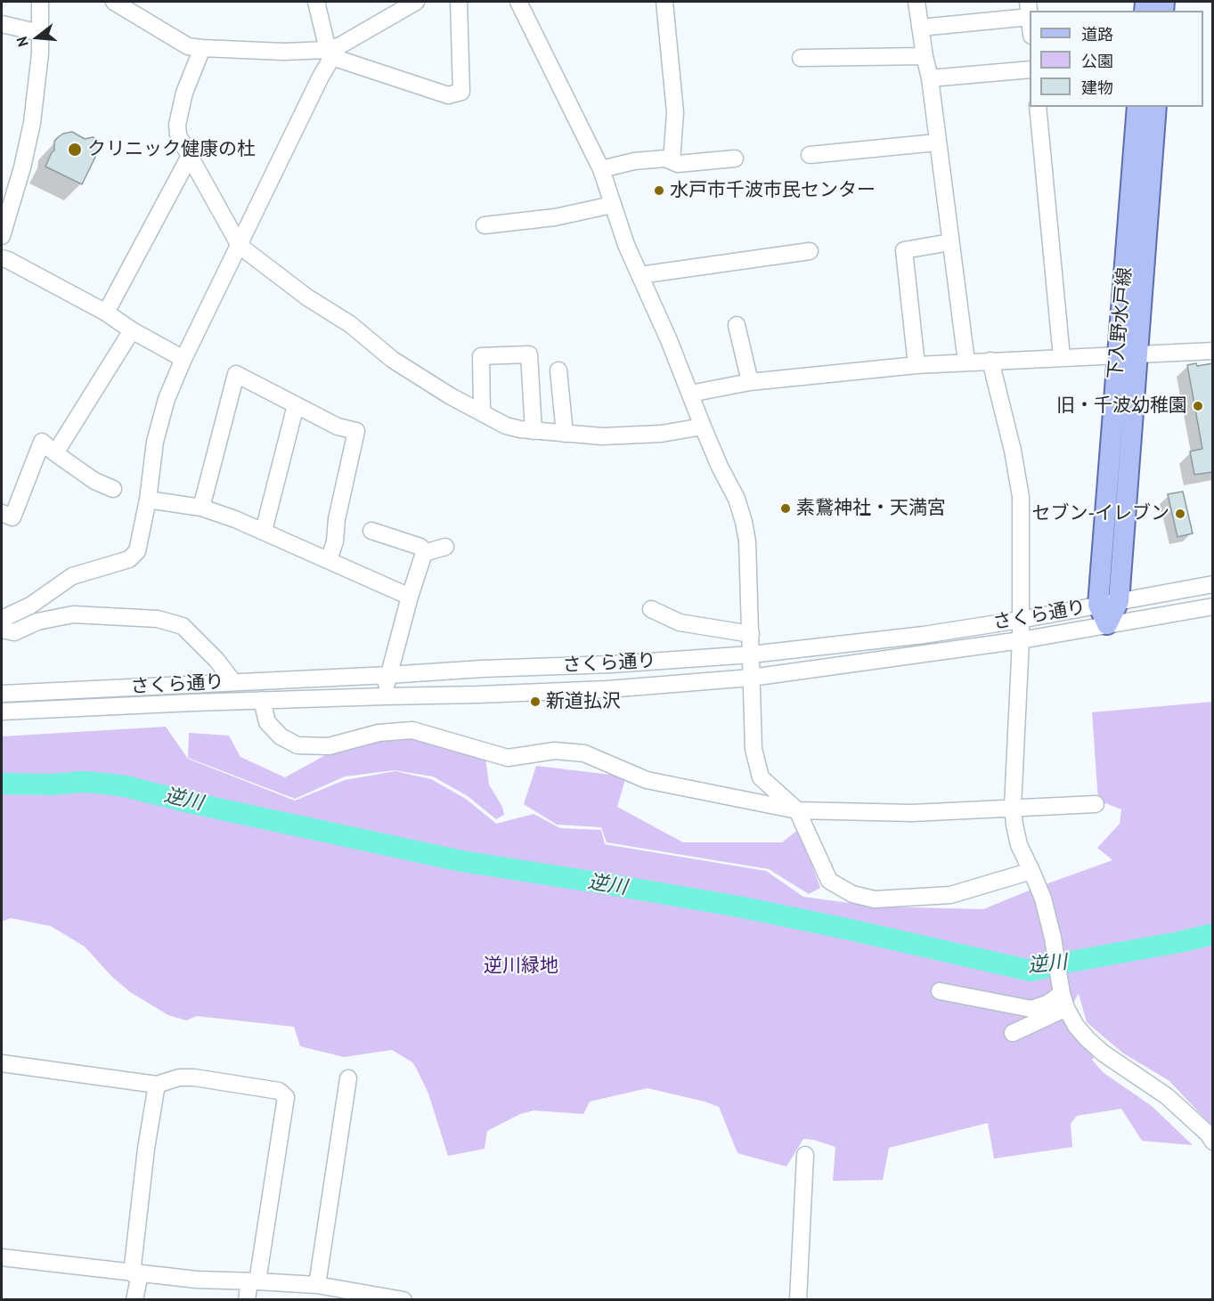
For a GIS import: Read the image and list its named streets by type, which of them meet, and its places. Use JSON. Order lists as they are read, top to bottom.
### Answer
{
  "streets": {
    "main road": ["下入野水戸線"],
    "street": ["さくら通り"]
  },
  "crossings": [
    ["下入野水戸線", "さくら通り"]
  ],
  "water": ["逆川"],
  "parks": ["逆川緑地"],
  "places": [
    "クリニック健康の杜",
    "水戸市千波市民センター",
    "旧・千波幼稚園",
    "素鵞神社・天満宮",
    "セブン-イレブン",
    "新道払沢"
  ],
  "legend": ["道路", "公園", "建物"],
  "north": "left"
}
